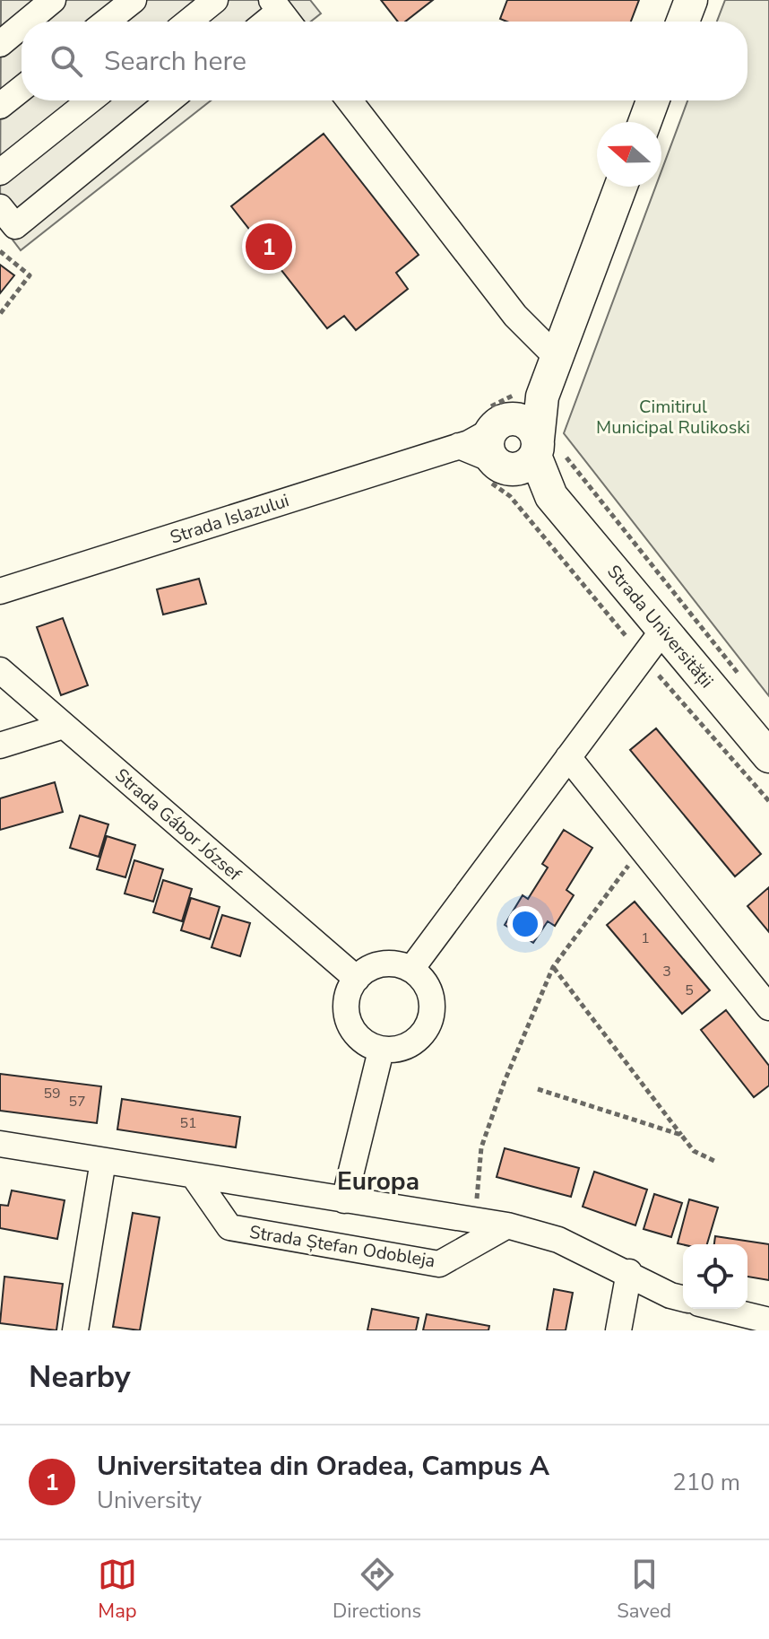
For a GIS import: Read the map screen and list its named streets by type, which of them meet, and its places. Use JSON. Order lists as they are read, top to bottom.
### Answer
{
  "streets": {
    "main road": ["Strada Universității"],
    "street": ["Strada Islazului", "Strada Gábor József", "Strada Ștefan Odobleja"]
  },
  "crossings": [
    ["Strada Islazului", "Strada Universității"]
  ],
  "districts": ["Europa"],
  "parks": ["Cimitirul Municipal Rulikoski"],
  "house_numbers": [
    "1",
    "3",
    "5",
    "59",
    "57",
    "51"
  ],
  "north": "left",
  "page": {
    "search": "Search here",
    "pins": "1",
    "heading": "Nearby",
    "list": [
      {
        "mark": "1",
        "name": "Universitatea din Oradea, Campus A",
        "note": "University",
        "value": "210 m"
      }
    ],
    "nav": ["Map", "Directions", "Saved"]
  }
}
